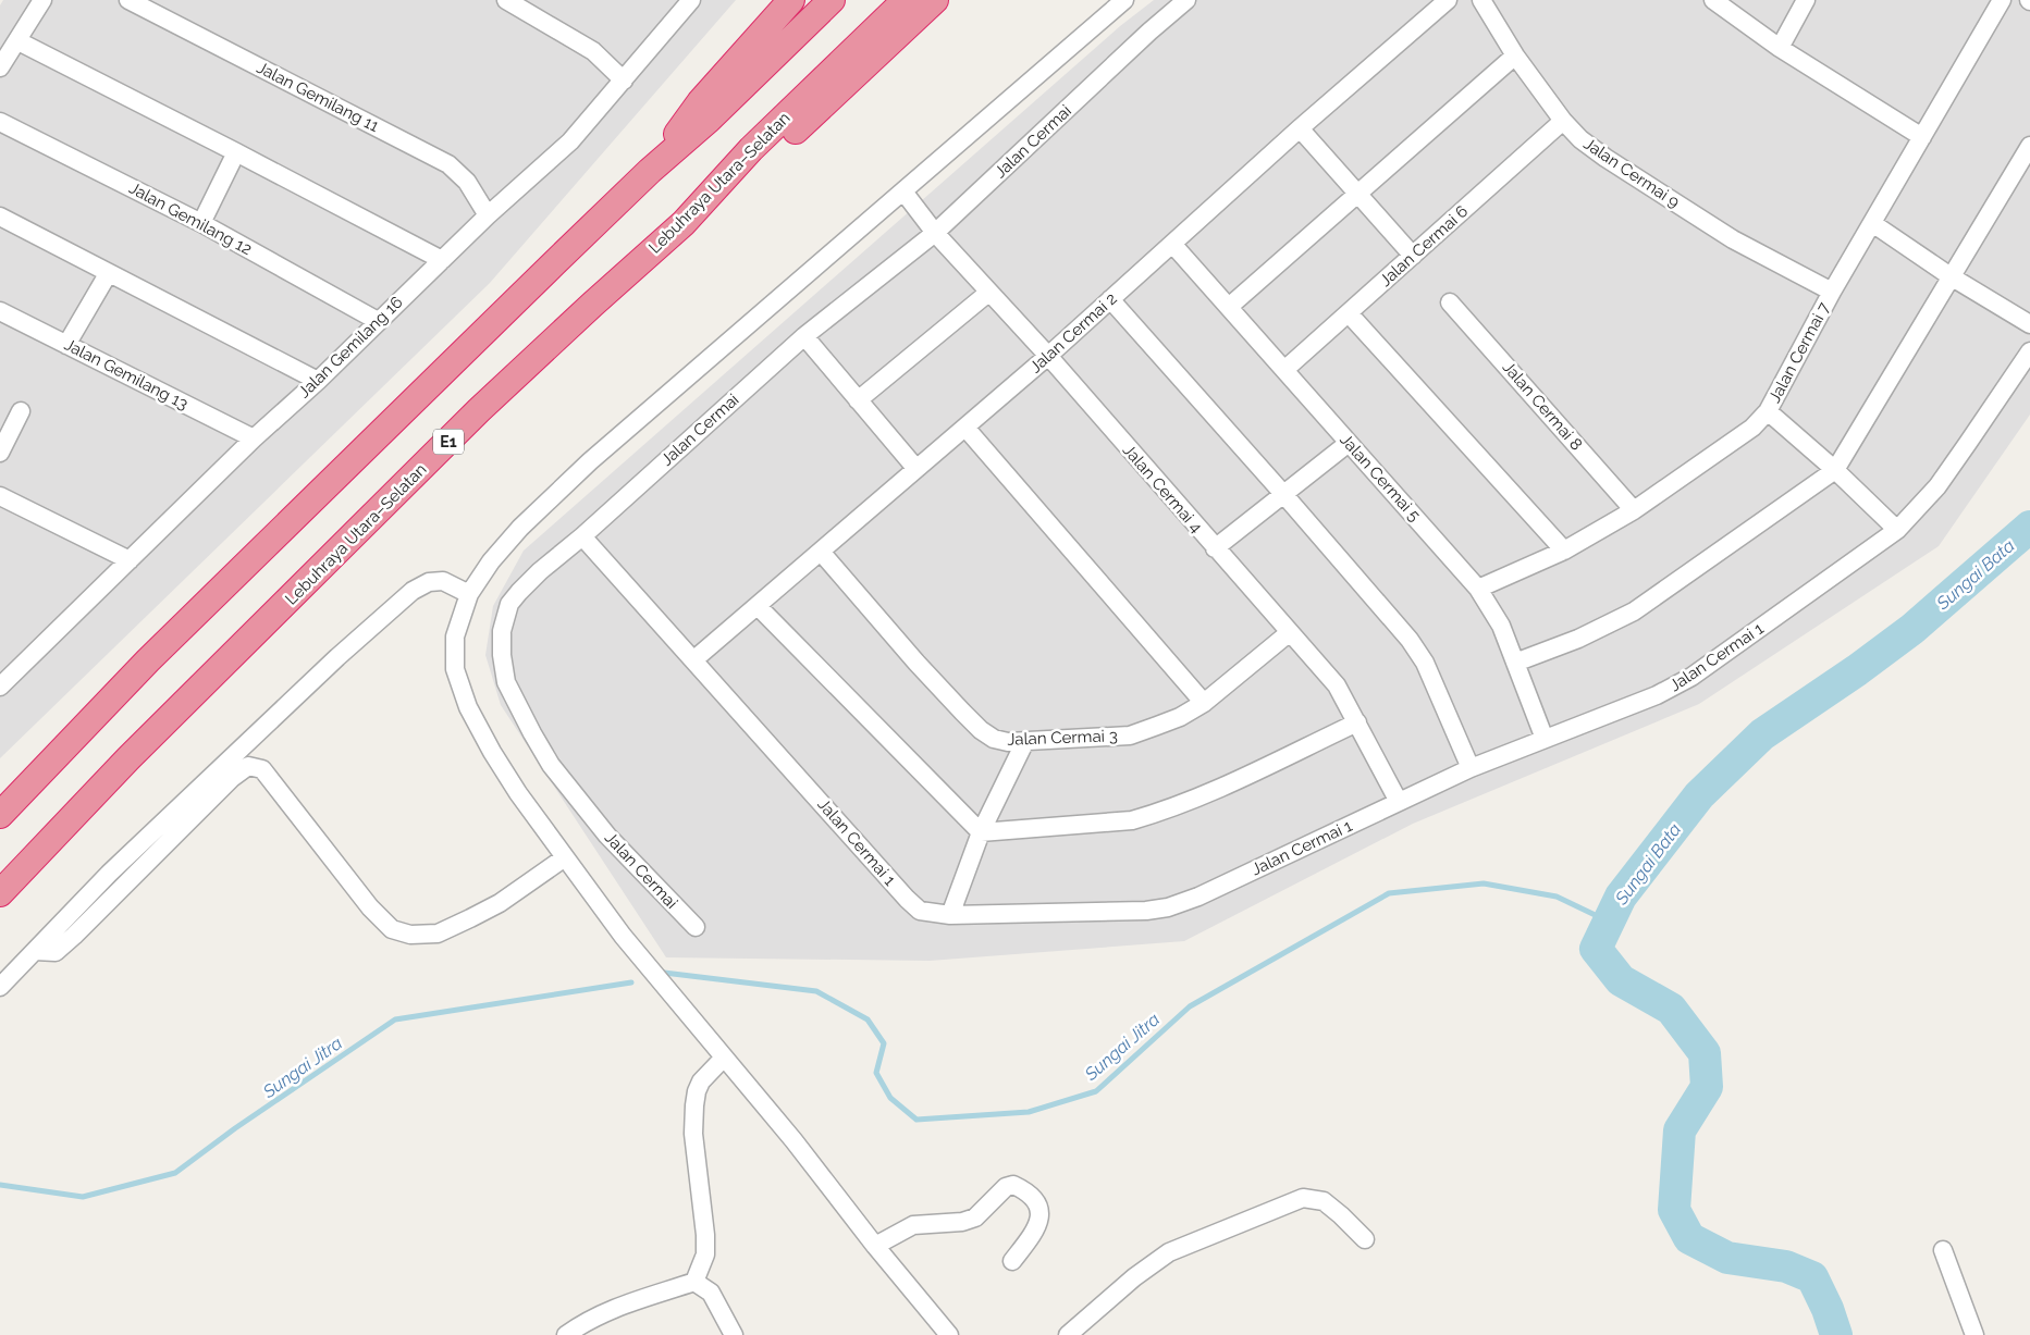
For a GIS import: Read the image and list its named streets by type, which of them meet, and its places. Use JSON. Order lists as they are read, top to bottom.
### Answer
{
  "streets": {
    "highway": ["Lebuhraya Utara–Selatan", "E1"],
    "street": [
      "Jalan Gemilang 11",
      "Jalan Cermai",
      "Jalan Cermai 9",
      "Jalan Gemilang 12",
      "Jalan Cermai 6",
      "Jalan Cermai 2",
      "Jalan Gemilang 16",
      "Jalan Cermai 7",
      "Jalan Gemilang 13",
      "Jalan Cermai 8",
      "Jalan Cermai 5",
      "Jalan Cermai 4",
      "Jalan Cermai 1",
      "Jalan Cermai 3"
    ]
  },
  "crossings": [
    ["Jalan Gemilang 11", "Jalan Gemilang 16"],
    ["Jalan Cermai", "Jalan Cermai 4"],
    ["Jalan Cermai", "Jalan Cermai 1"],
    ["Jalan Cermai 9", "Jalan Cermai 6"],
    ["Jalan Cermai 9", "Jalan Cermai 7"],
    ["Jalan Gemilang 12", "Jalan Gemilang 16"],
    ["Jalan Cermai 6", "Jalan Cermai 5"],
    ["Jalan Cermai 2", "Jalan Cermai 5"],
    ["Jalan Cermai 2", "Jalan Cermai 4"],
    ["Jalan Cermai 2", "Jalan Cermai 1"],
    ["Jalan Cermai 2", "Jalan Cermai 3"],
    ["Jalan Gemilang 16", "Jalan Gemilang 13"],
    ["Jalan Cermai 7", "Jalan Cermai 8"],
    ["Jalan Cermai 7", "Jalan Cermai 5"],
    ["Jalan Cermai 5", "Jalan Cermai 1"],
    ["Jalan Cermai 4", "Jalan Cermai 1"],
    ["Jalan Cermai 4", "Jalan Cermai 3"]
  ],
  "water": ["Sungai Bata", "Sungai Jitra"]
}
